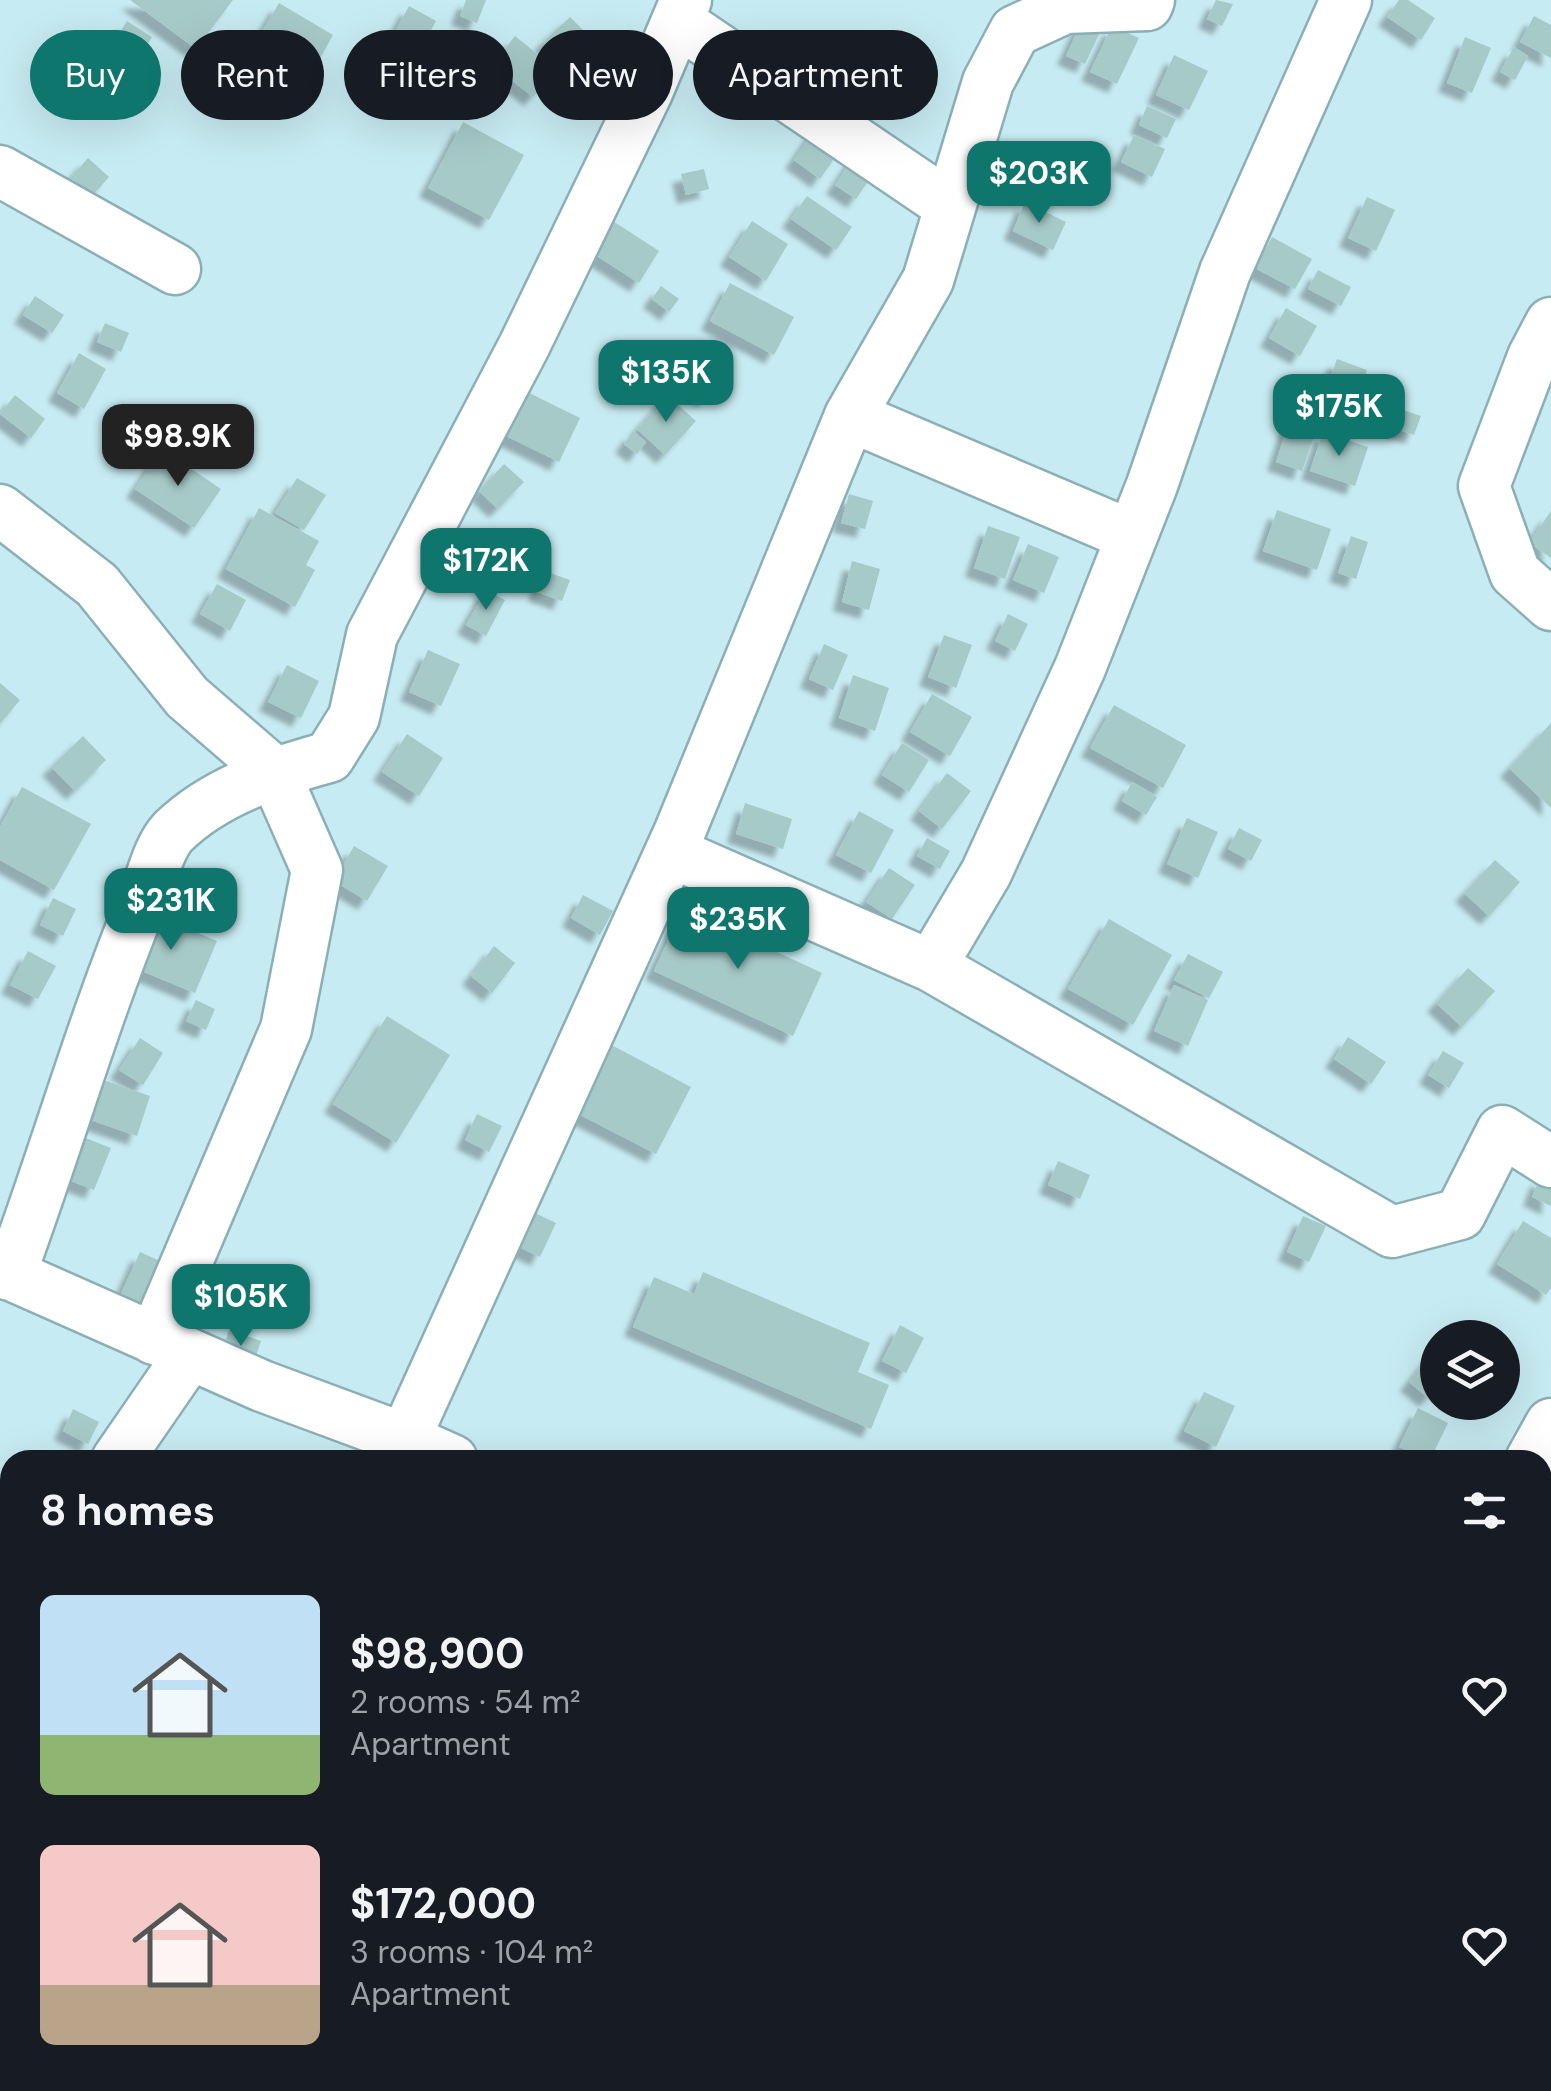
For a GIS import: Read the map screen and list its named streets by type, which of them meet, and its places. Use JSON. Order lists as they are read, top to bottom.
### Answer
{
  "page": {
    "chip": [
      "Buy",
      "Rent",
      "Filters",
      "New",
      "Apartment"
    ],
    "price": [
      "$203K",
      "$135K",
      "$175K",
      "$98.9K",
      "$172K",
      "$231K",
      "$235K",
      "$105K"
    ],
    "heading": "8 homes",
    "list": [
      {
        "name": "$98,900",
        "note": "2 rooms · 54 m² · Apartment"
      },
      {
        "name": "$172,000",
        "note": "3 rooms · 104 m² · Apartment"
      }
    ]
  }
}
